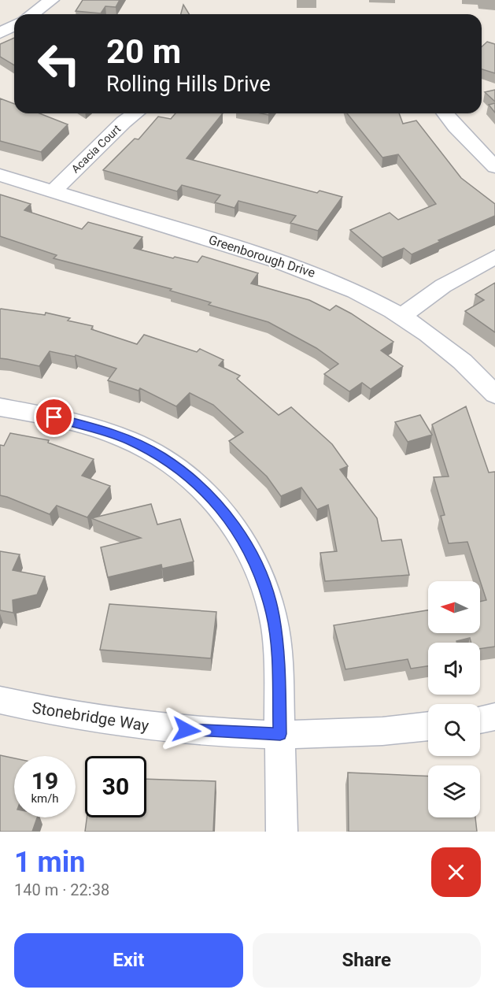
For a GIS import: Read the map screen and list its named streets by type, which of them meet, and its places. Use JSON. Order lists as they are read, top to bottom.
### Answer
{
  "streets": {
    "street": ["Acacia Court", "Greenborough Drive", "Stonebridge Way"]
  },
  "crossings": [
    ["Acacia Court", "Greenborough Drive"]
  ],
  "north": "left",
  "page": {
    "turn": ["20 m", "Rolling Hills Drive"],
    "speed": "19 km/h",
    "limit": "30",
    "heading": ["1 min", "140 m · 22:38"],
    "buttons": ["Exit", "Share"]
  }
}
